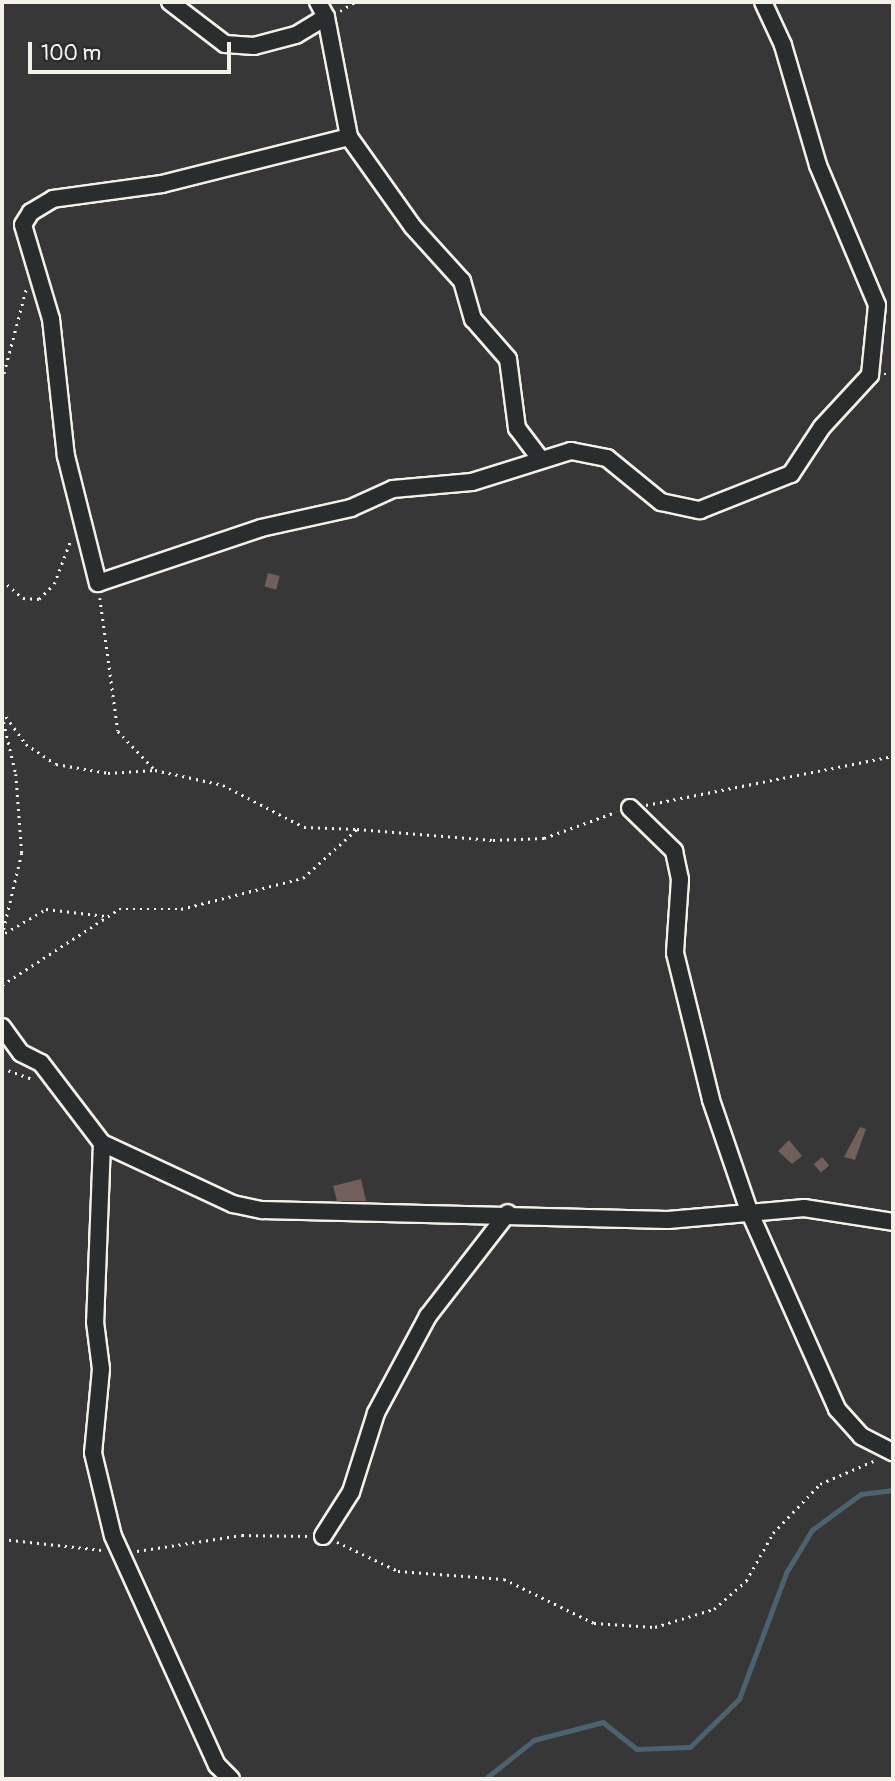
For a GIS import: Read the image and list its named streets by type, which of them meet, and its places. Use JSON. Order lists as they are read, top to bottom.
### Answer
{
  "scale_bar": "100 m"
}
